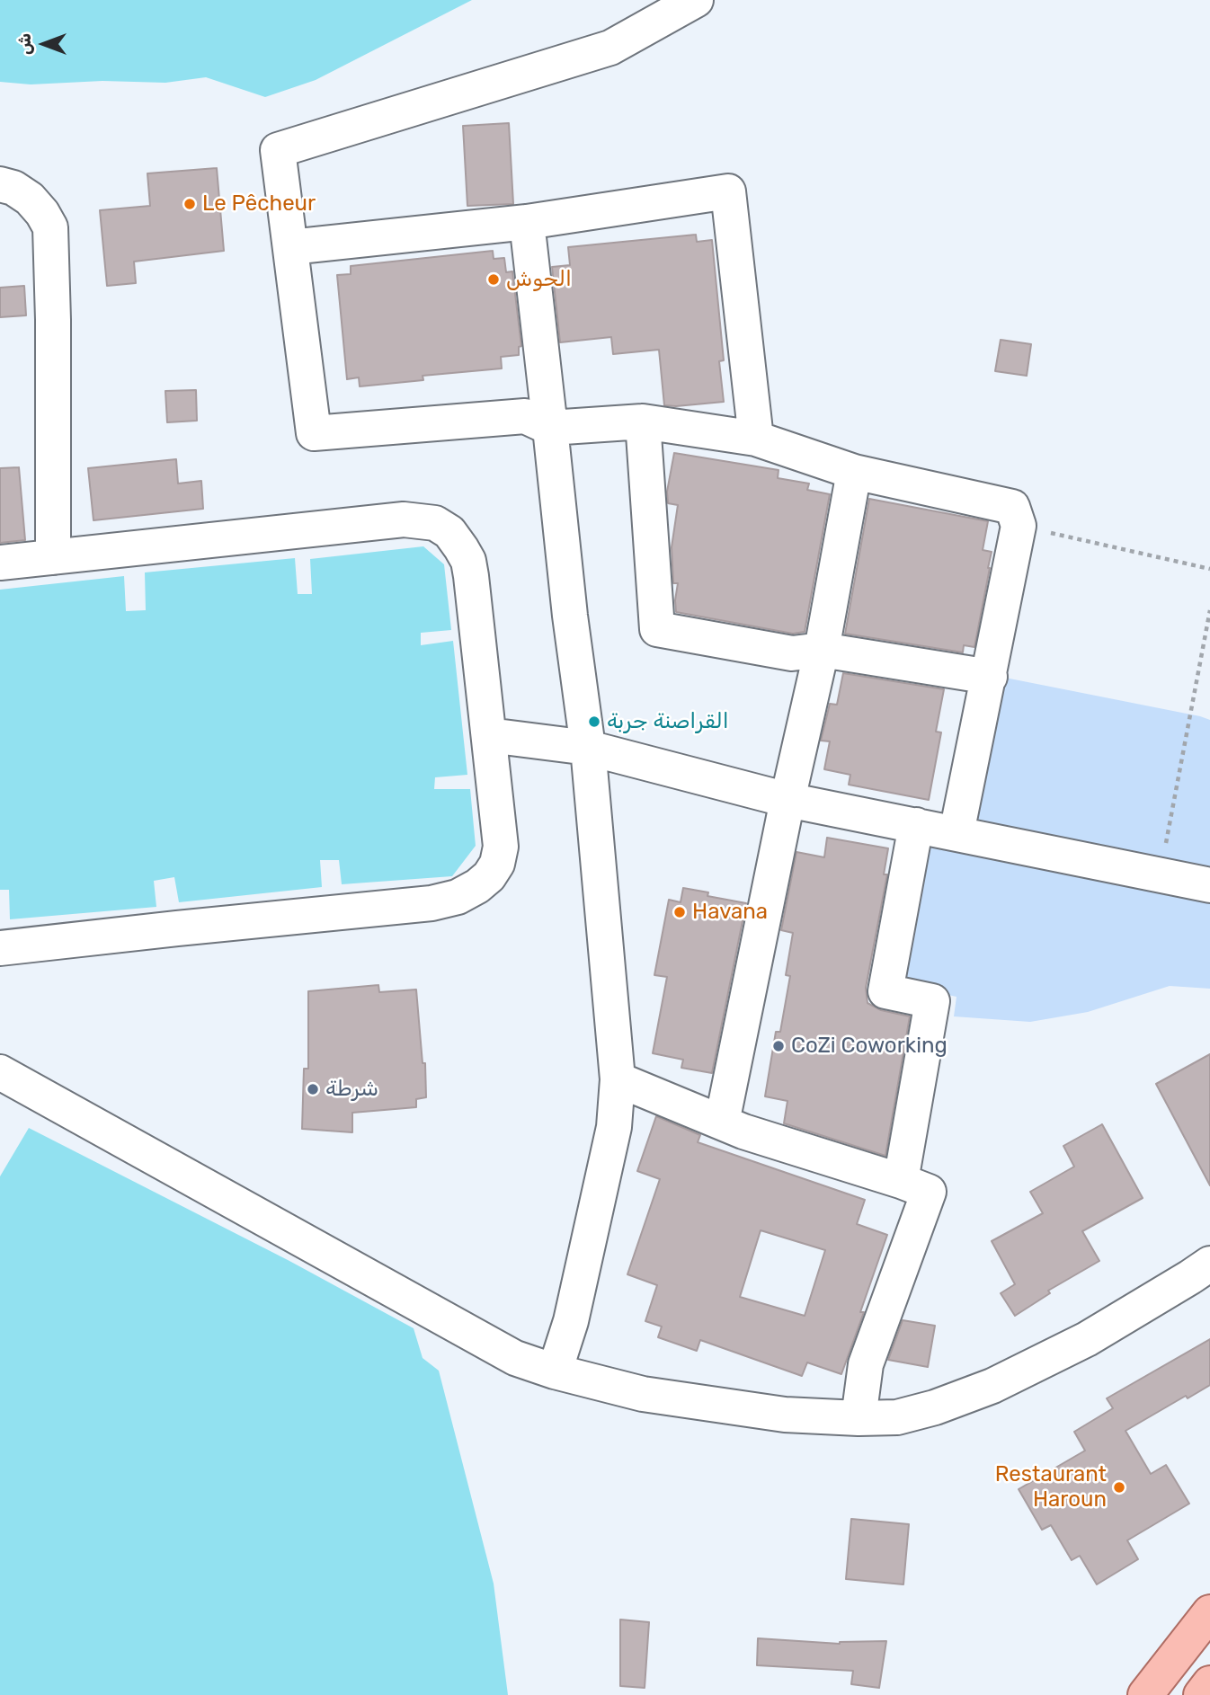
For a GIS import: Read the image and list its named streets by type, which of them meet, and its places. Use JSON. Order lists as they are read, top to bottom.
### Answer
{
  "places": [
    "Le Pêcheur",
    "الحوش",
    "القراصنة جربة",
    "Havana",
    "CoZi Coworking",
    "شرطة",
    "Restaurant Haroun"
  ],
  "north": "left"
}
